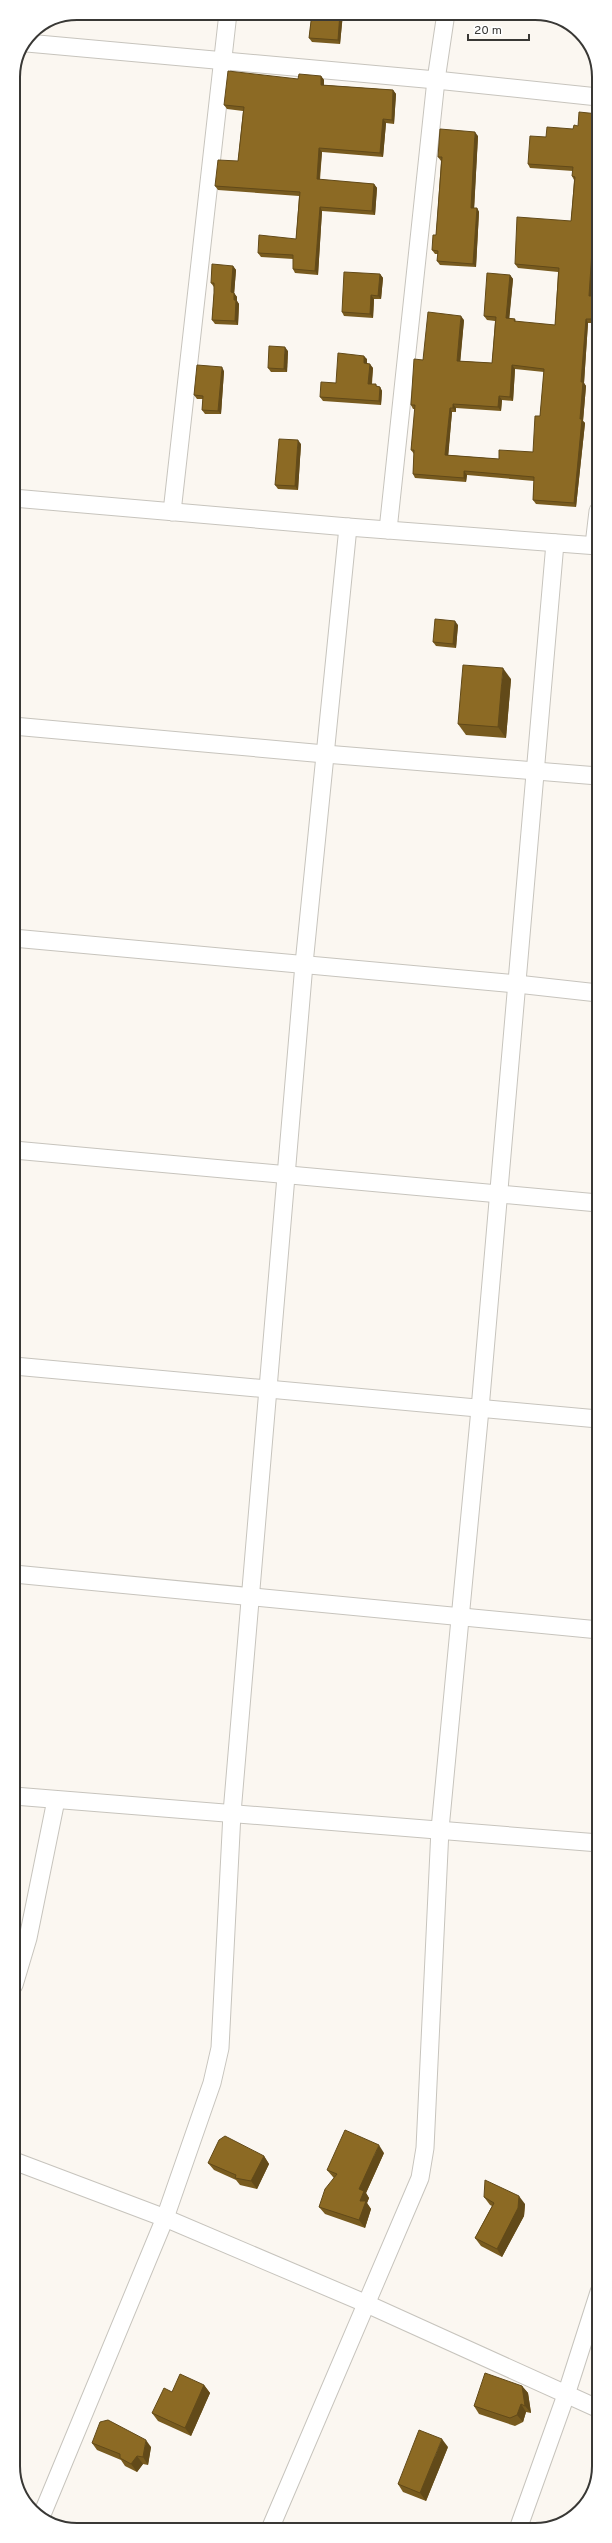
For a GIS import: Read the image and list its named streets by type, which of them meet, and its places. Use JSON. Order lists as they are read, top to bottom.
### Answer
{
  "scale_bar": "20 m"
}
